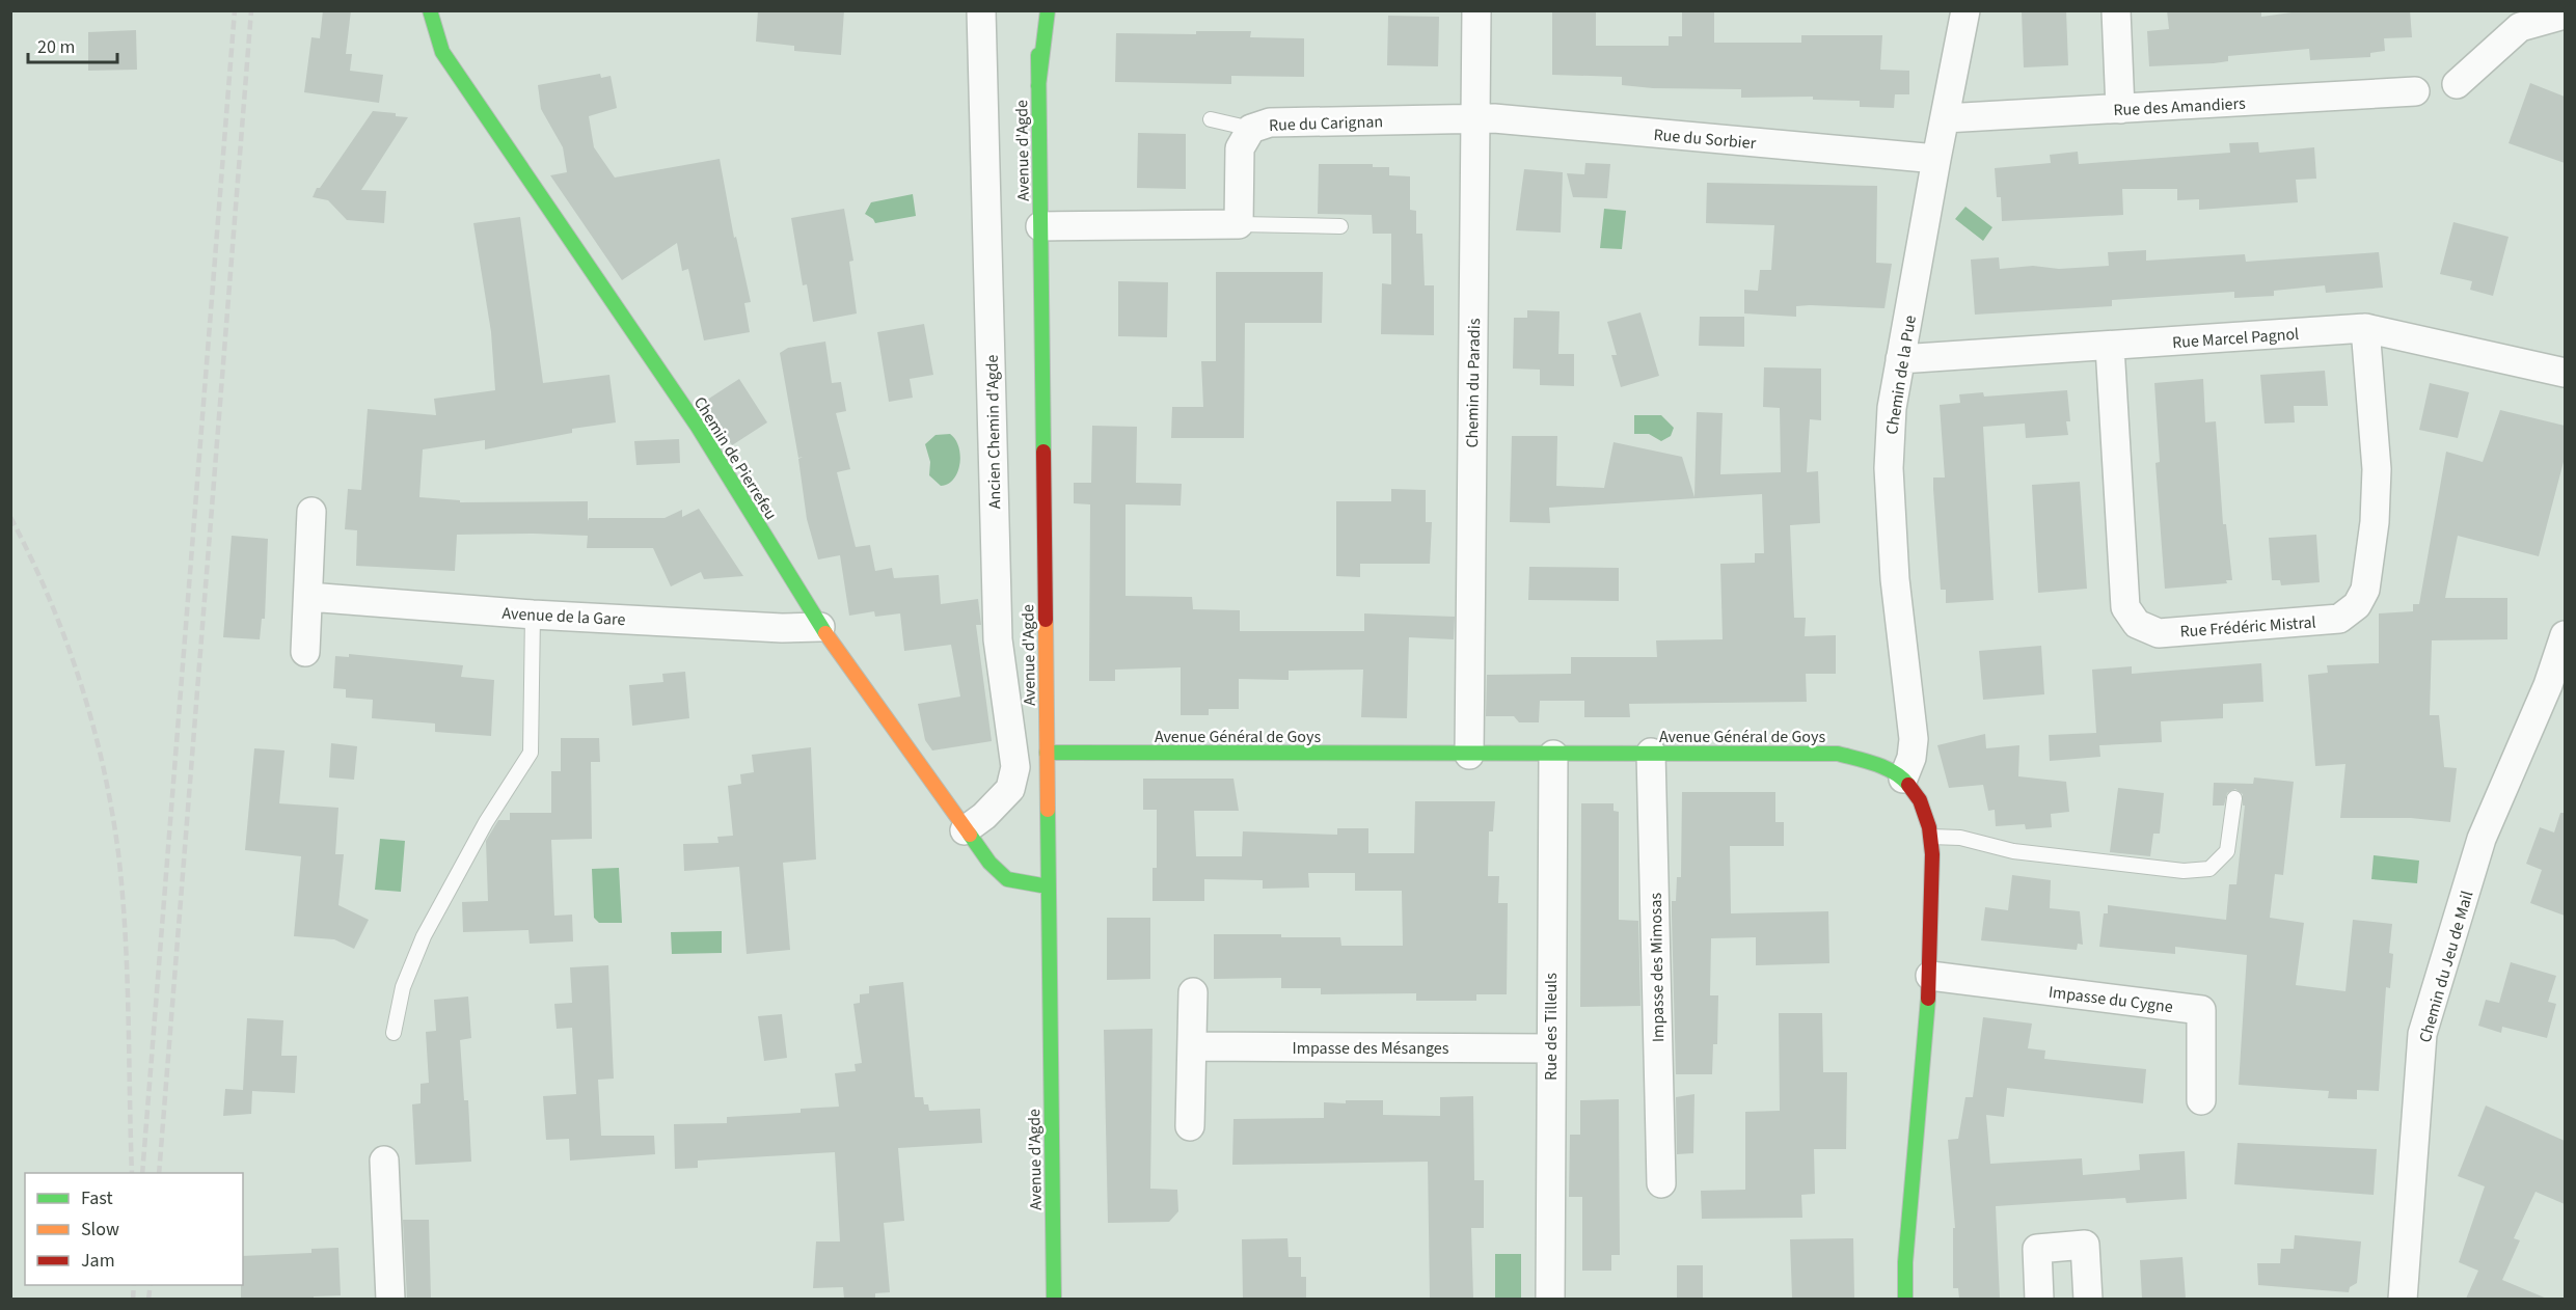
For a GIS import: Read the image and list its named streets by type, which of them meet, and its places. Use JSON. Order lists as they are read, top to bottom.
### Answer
{
  "streets": {
    "main road": ["Avenue d'Agde", "Chemin de Pierrefeu", "Avenue Général de Goys"],
    "street": [
      "Rue des Amandiers",
      "Rue du Carignan",
      "Rue du Sorbier",
      "Rue Marcel Pagnol",
      "Chemin de la Pue",
      "Chemin du Paradis",
      "Ancien Chemin d'Agde",
      "Avenue de la Gare",
      "Rue Frédéric Mistral",
      "Chemin du Jeu de Mail",
      "Impasse des Mimosas",
      "Impasse du Cygne",
      "Rue des Tilleuls",
      "Impasse des Mésanges"
    ]
  },
  "crossings": [
    ["Rue des Amandiers", "Chemin de la Pue"],
    ["Rue du Carignan", "Rue du Sorbier"],
    ["Rue du Carignan", "Chemin du Paradis"],
    ["Rue du Sorbier", "Chemin de la Pue"],
    ["Rue du Sorbier", "Chemin du Paradis"],
    ["Avenue d'Agde", "Chemin de Pierrefeu"],
    ["Avenue d'Agde", "Avenue Général de Goys"],
    ["Rue Marcel Pagnol", "Chemin de la Pue"],
    ["Rue Marcel Pagnol", "Rue Frédéric Mistral"],
    ["Chemin de la Pue", "Avenue Général de Goys"],
    ["Chemin du Paradis", "Avenue Général de Goys"],
    ["Ancien Chemin d'Agde", "Chemin de Pierrefeu"],
    ["Chemin de Pierrefeu", "Avenue de la Gare"],
    ["Avenue Général de Goys", "Impasse des Mimosas"],
    ["Avenue Général de Goys", "Impasse du Cygne"],
    ["Avenue Général de Goys", "Rue des Tilleuls"],
    ["Rue des Tilleuls", "Impasse des Mésanges"]
  ],
  "legend": ["Fast", "Slow", "Jam"],
  "scale_bar": "20 m"
}
